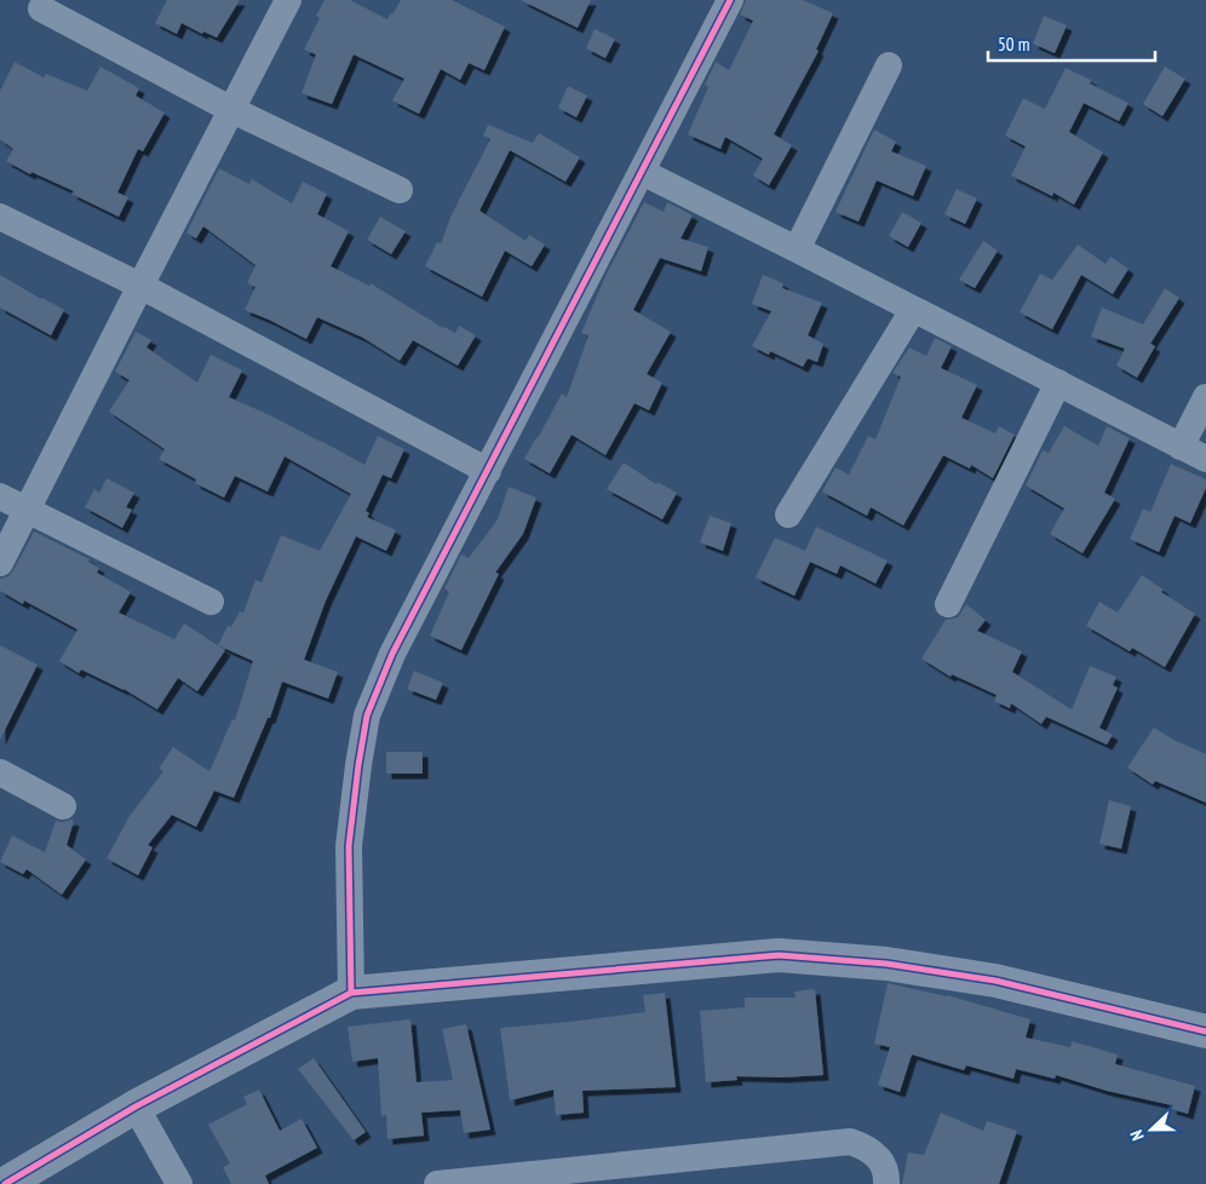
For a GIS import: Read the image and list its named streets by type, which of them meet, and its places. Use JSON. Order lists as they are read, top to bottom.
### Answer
{
  "scale_bar": "50 m",
  "north": "left"
}
